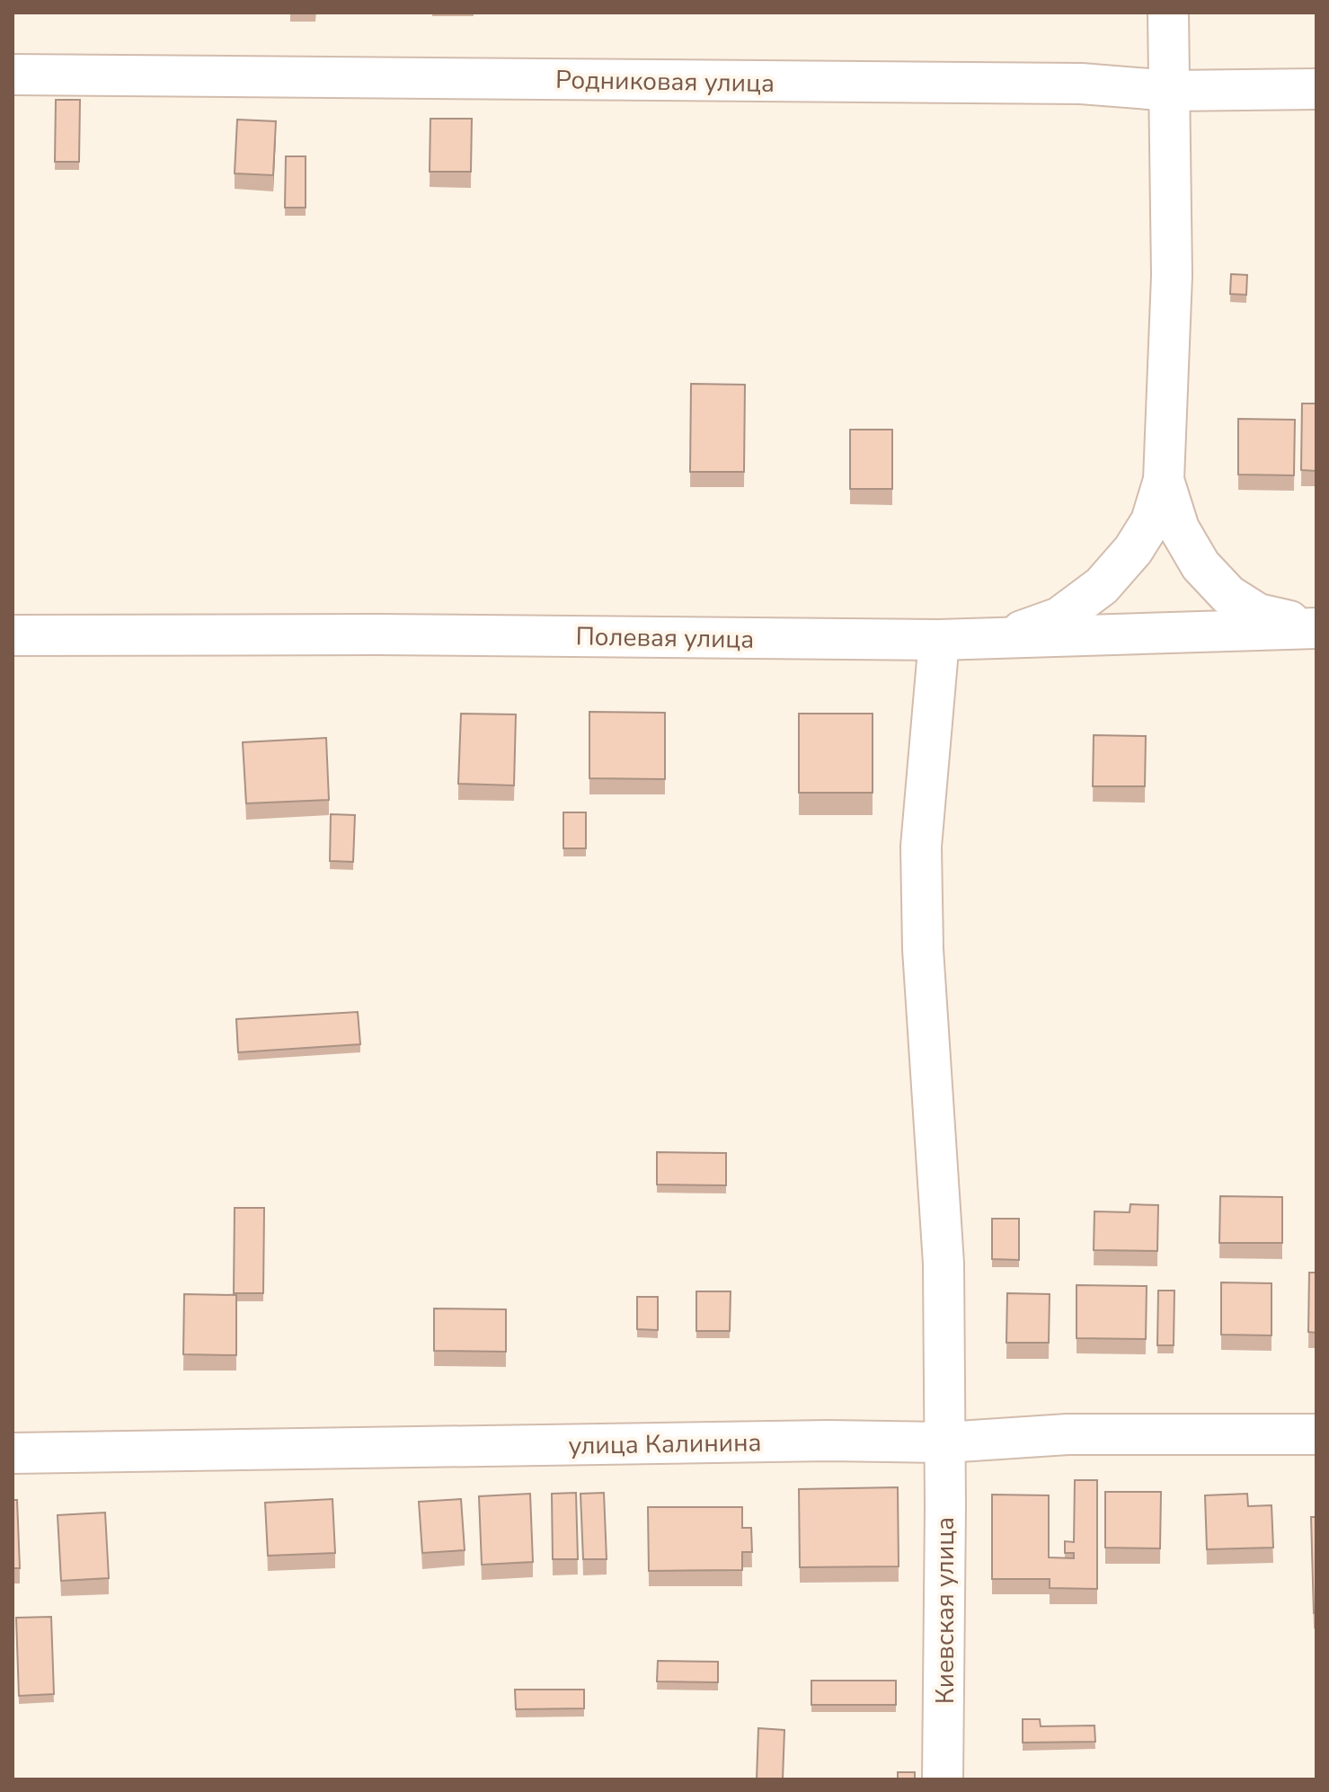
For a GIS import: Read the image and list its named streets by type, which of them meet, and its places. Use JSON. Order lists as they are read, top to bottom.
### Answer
{
  "streets": {
    "street": [
      "Родниковая улица",
      "Полевая улица",
      "улица Калинина",
      "Киевская улица"
    ]
  },
  "crossings": [
    ["Полевая улица", "Киевская улица"],
    ["улица Калинина", "Киевская улица"]
  ]
}
